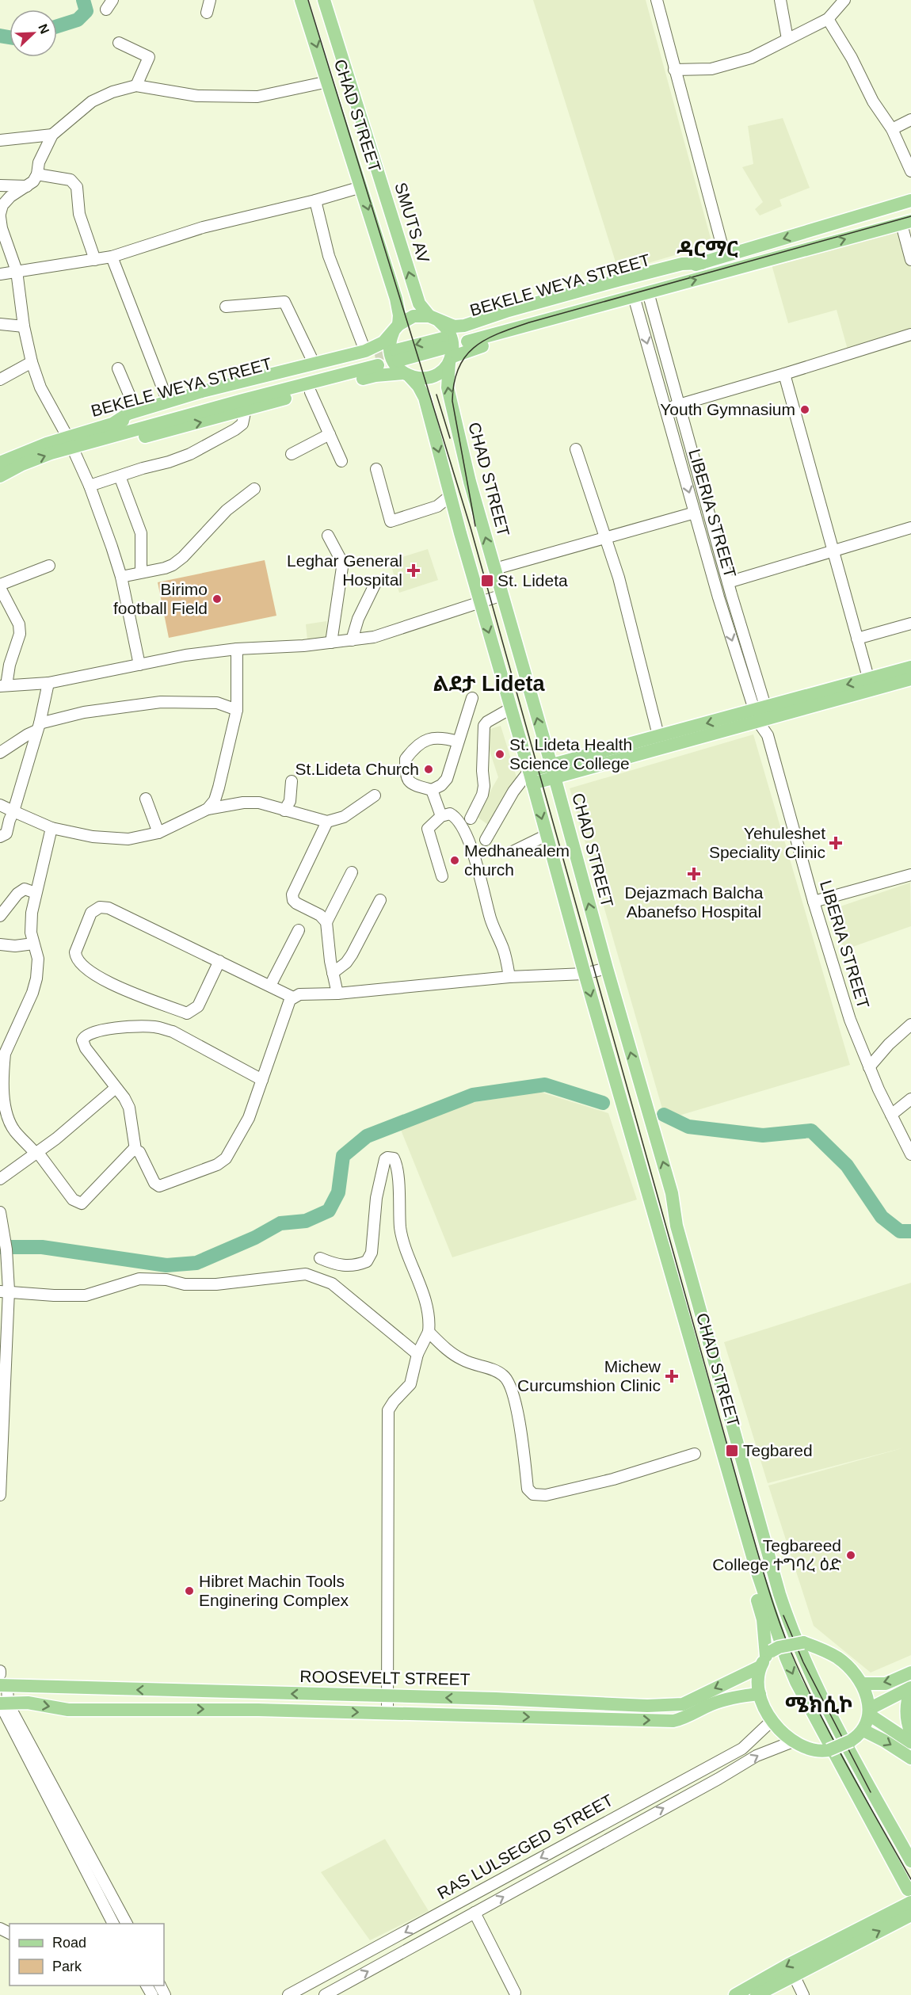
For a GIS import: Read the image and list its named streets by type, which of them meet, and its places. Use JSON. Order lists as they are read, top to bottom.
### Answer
{
  "streets": {
    "main road": [
      "CHAD STREET",
      "SMUTS AV",
      "BEKELE WEYA STREET",
      "ROOSEVELT STREET"
    ],
    "street": ["LIBERIA STREET", "RAS LULSEGED STREET"]
  },
  "crossings": [
    ["CHAD STREET", "SMUTS AV"],
    ["CHAD STREET", "ROOSEVELT STREET"],
    ["CHAD STREET", "RAS LULSEGED STREET"],
    ["BEKELE WEYA STREET", "LIBERIA STREET"],
    ["ROOSEVELT STREET", "RAS LULSEGED STREET"]
  ],
  "one_way": ["SMUTS AV"],
  "districts": ["ዳርማር", "ልደታ Lideta", "ሜክሲኮ"],
  "places": {
    "other": [
      "Youth Gymnasium",
      "Birimo football Field",
      "St. Lideta Health Science College",
      "St.Lideta Church",
      "Medhanealem church",
      "Tegbareed College ተግባረ ዕድ",
      "Hibret Machin Tools Enginering Complex"
    ],
    "health": [
      "Leghar General Hospital",
      "Yehuleshet Speciality Clinic",
      "Dejazmach Balcha Abanefso Hospital",
      "Michew Curcumshion Clinic"
    ],
    "transit": ["St. Lideta", "Tegbared"]
  },
  "legend": ["Road", "Park"],
  "north": "top right"
}
